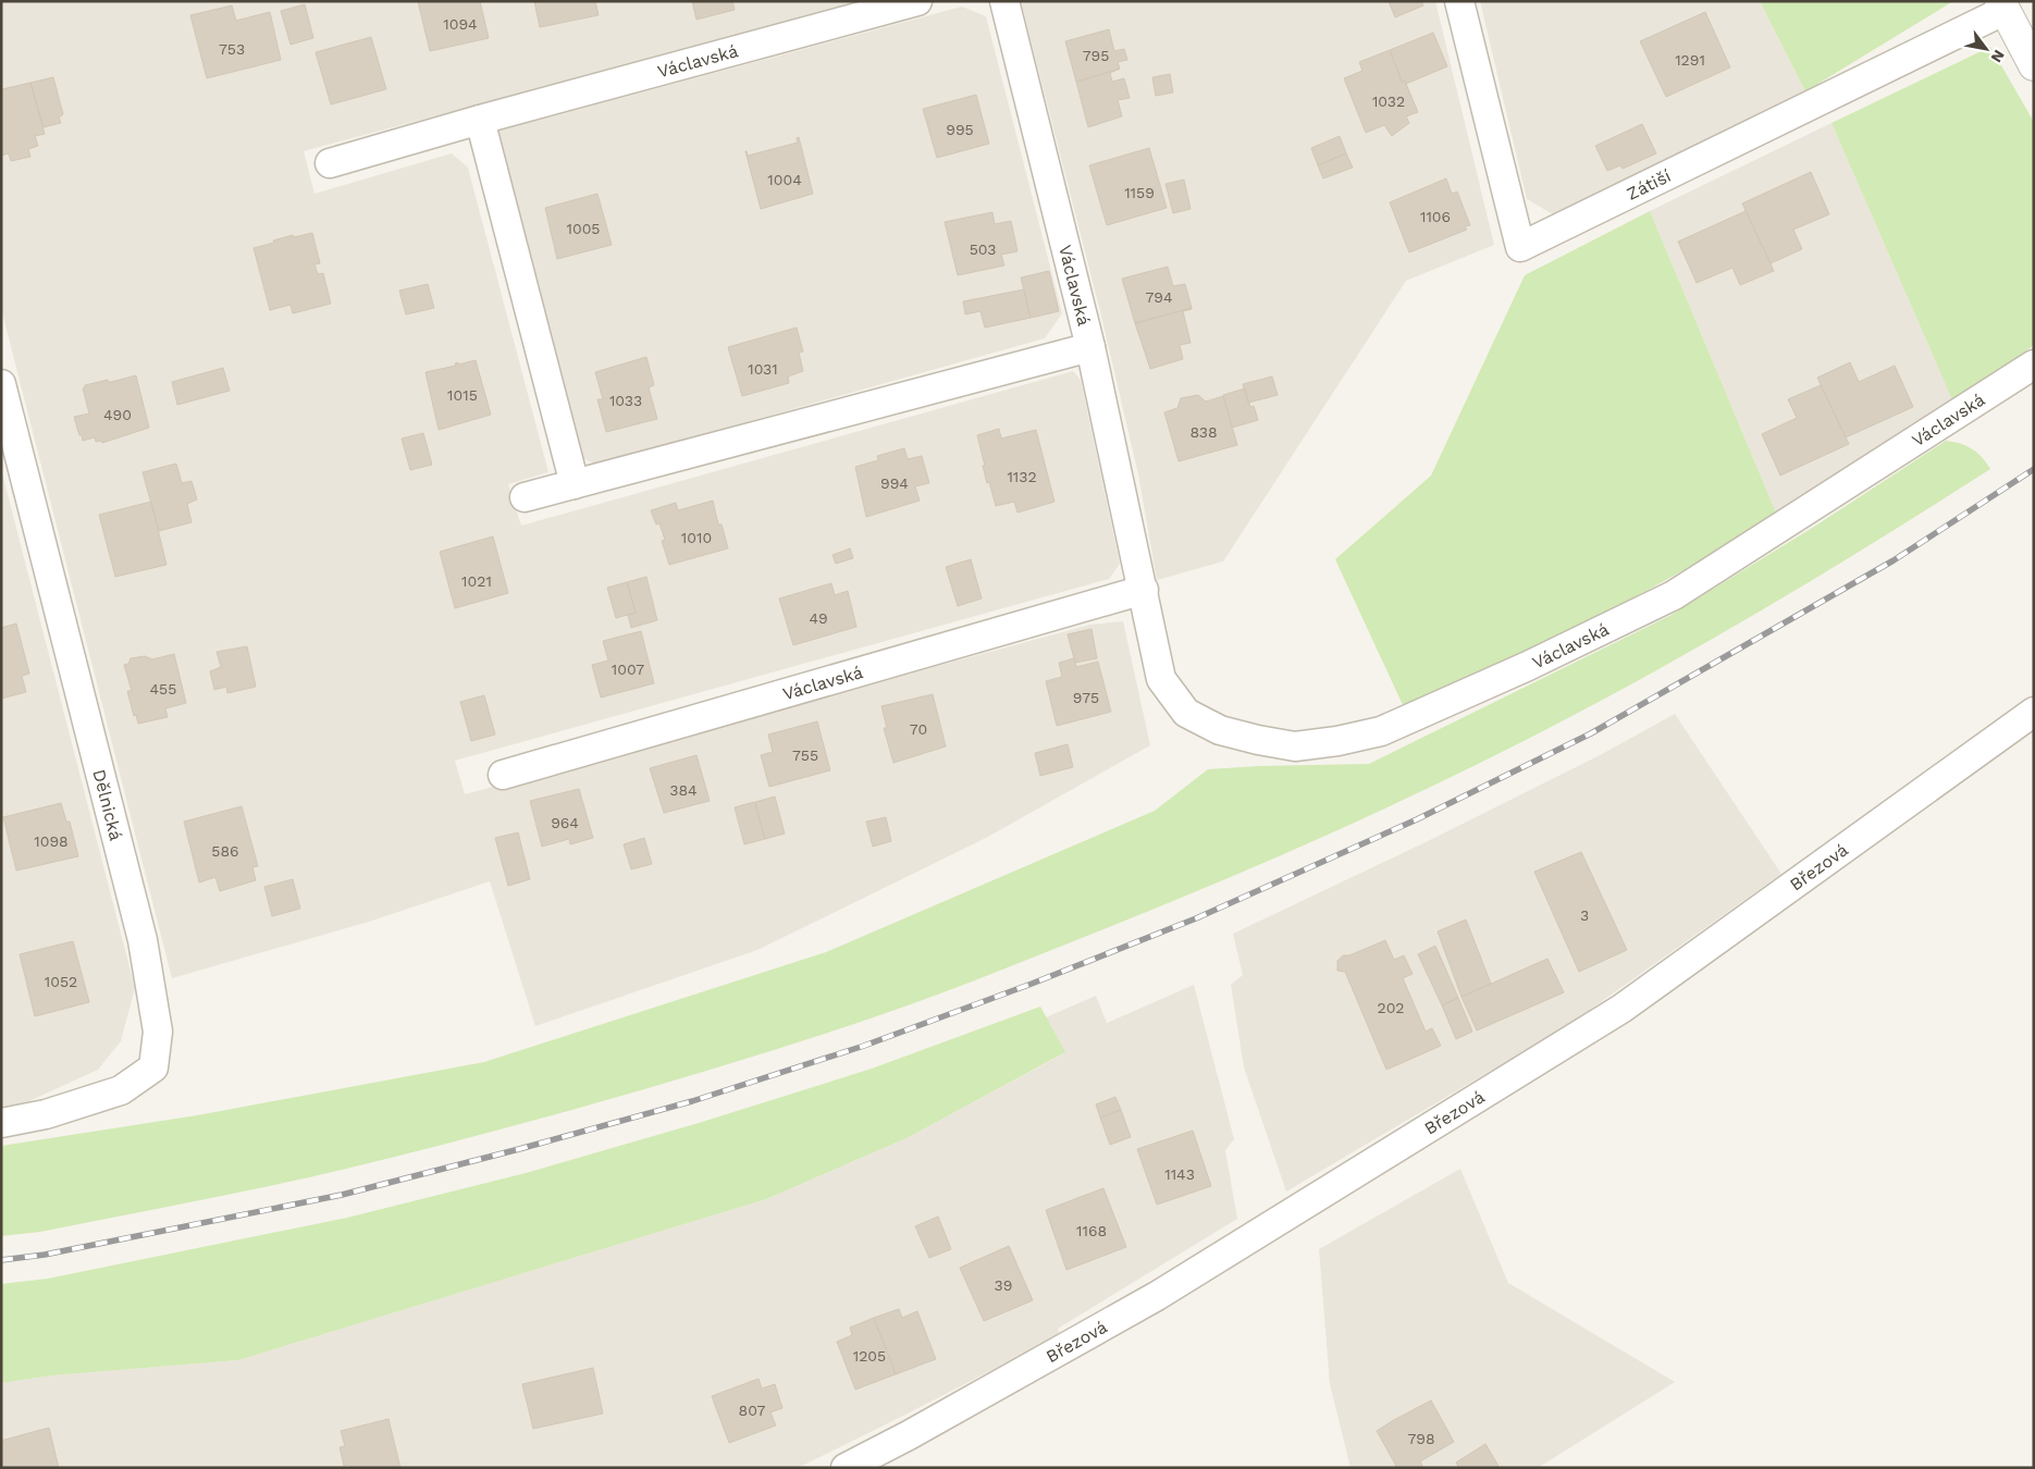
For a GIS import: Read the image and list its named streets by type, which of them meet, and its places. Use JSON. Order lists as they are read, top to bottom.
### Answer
{
  "streets": {
    "street": [
      "Václavská",
      "Zátiší",
      "Dělnická",
      "Březová"
    ]
  },
  "house_numbers": [
    "1094",
    "753",
    "795",
    "1291",
    "1032",
    "995",
    "1004",
    "1159",
    "1106",
    "1005",
    "503",
    "794",
    "1031",
    "1015",
    "1033",
    "490",
    "838",
    "1132",
    "994",
    "1010",
    "1021",
    "49",
    "1007",
    "455",
    "975",
    "70",
    "755",
    "384",
    "964",
    "1098",
    "586",
    "3",
    "1052",
    "202",
    "1143",
    "1168",
    "39",
    "1205",
    "807",
    "798"
  ],
  "north": "bottom right"
}
